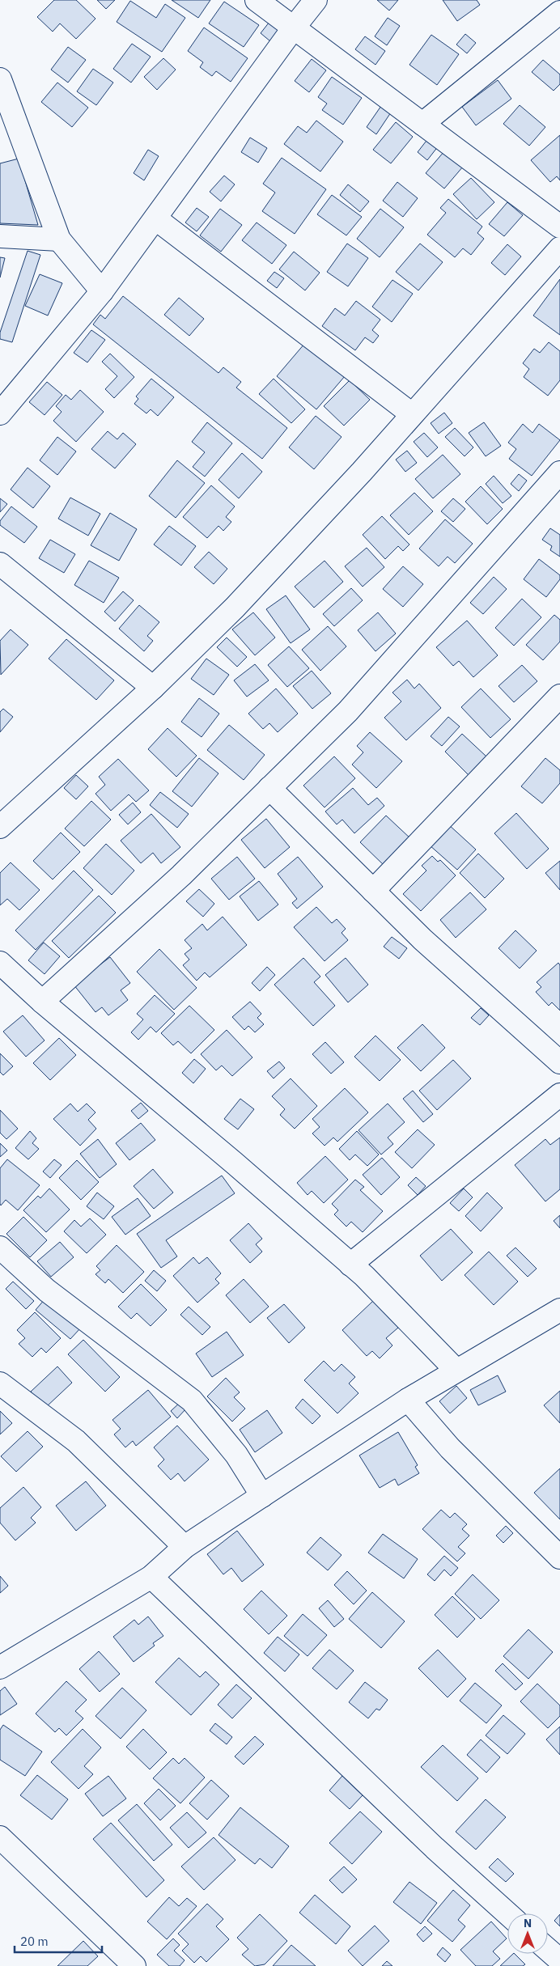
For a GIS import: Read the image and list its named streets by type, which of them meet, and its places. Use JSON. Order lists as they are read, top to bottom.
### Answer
{
  "scale_bar": "20 m",
  "north": "top"
}
